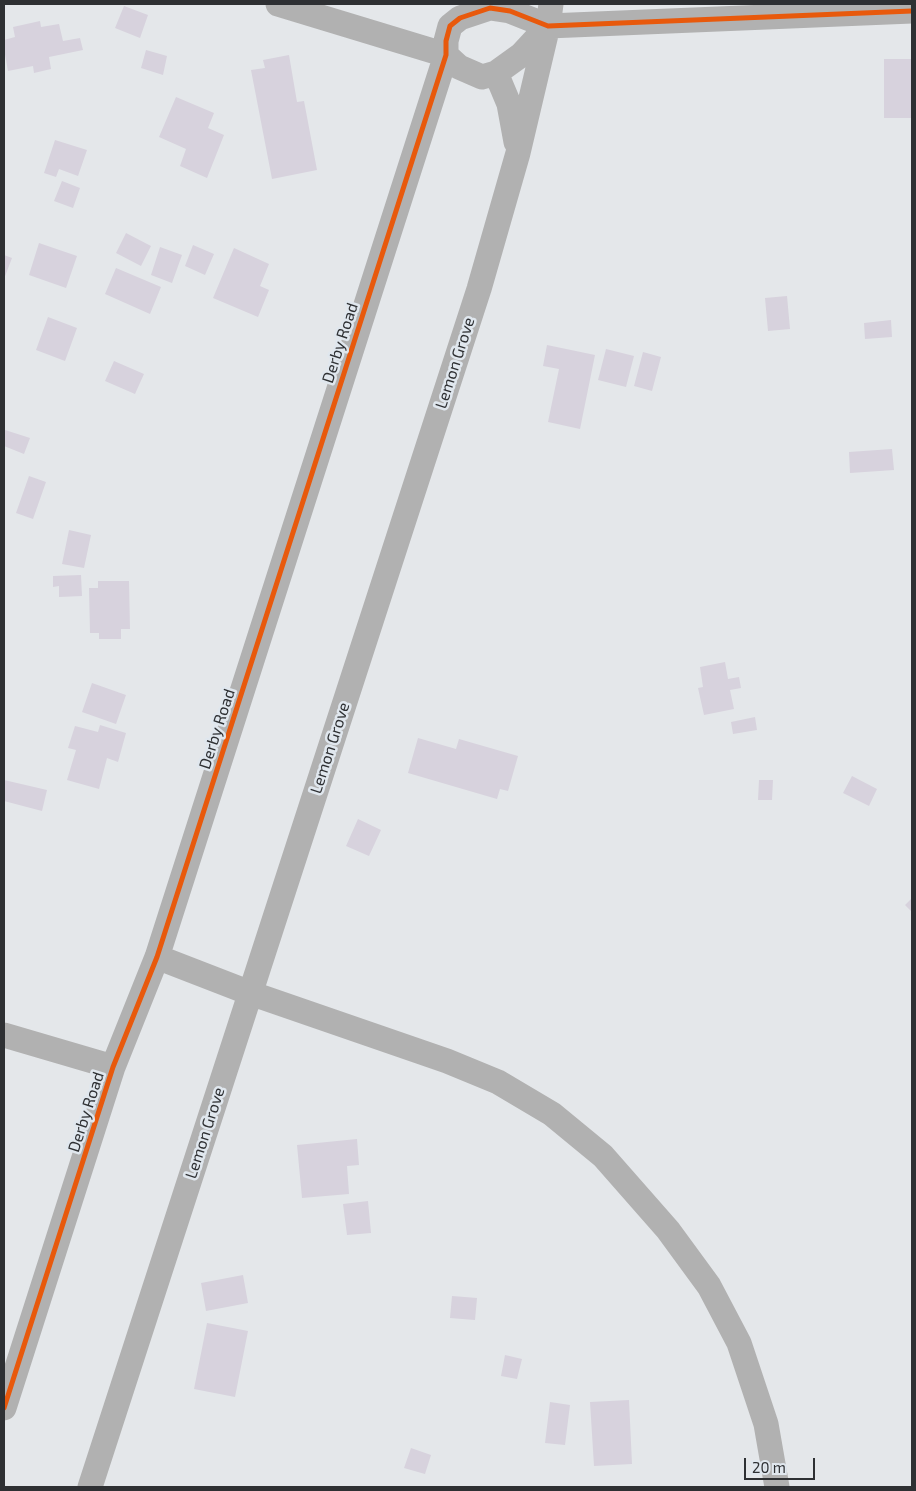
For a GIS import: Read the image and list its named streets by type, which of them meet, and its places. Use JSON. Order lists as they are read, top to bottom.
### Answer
{
  "streets": {
    "street": ["Derby Road", "Lemon Grove"]
  },
  "crossings": [
    ["Derby Road", "Lemon Grove"]
  ],
  "scale_bar": "20 m"
}
